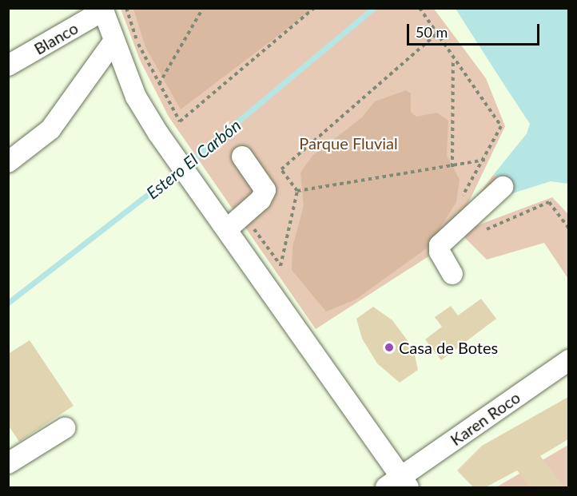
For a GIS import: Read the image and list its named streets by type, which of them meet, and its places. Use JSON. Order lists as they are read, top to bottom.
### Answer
{
  "streets": {
    "street": ["Blanco", "Karen Roco"]
  },
  "water": ["Estero El Carbón"],
  "parks": ["Parque Fluvial"],
  "places": ["Casa de Botes"],
  "scale_bar": "50 m"
}
